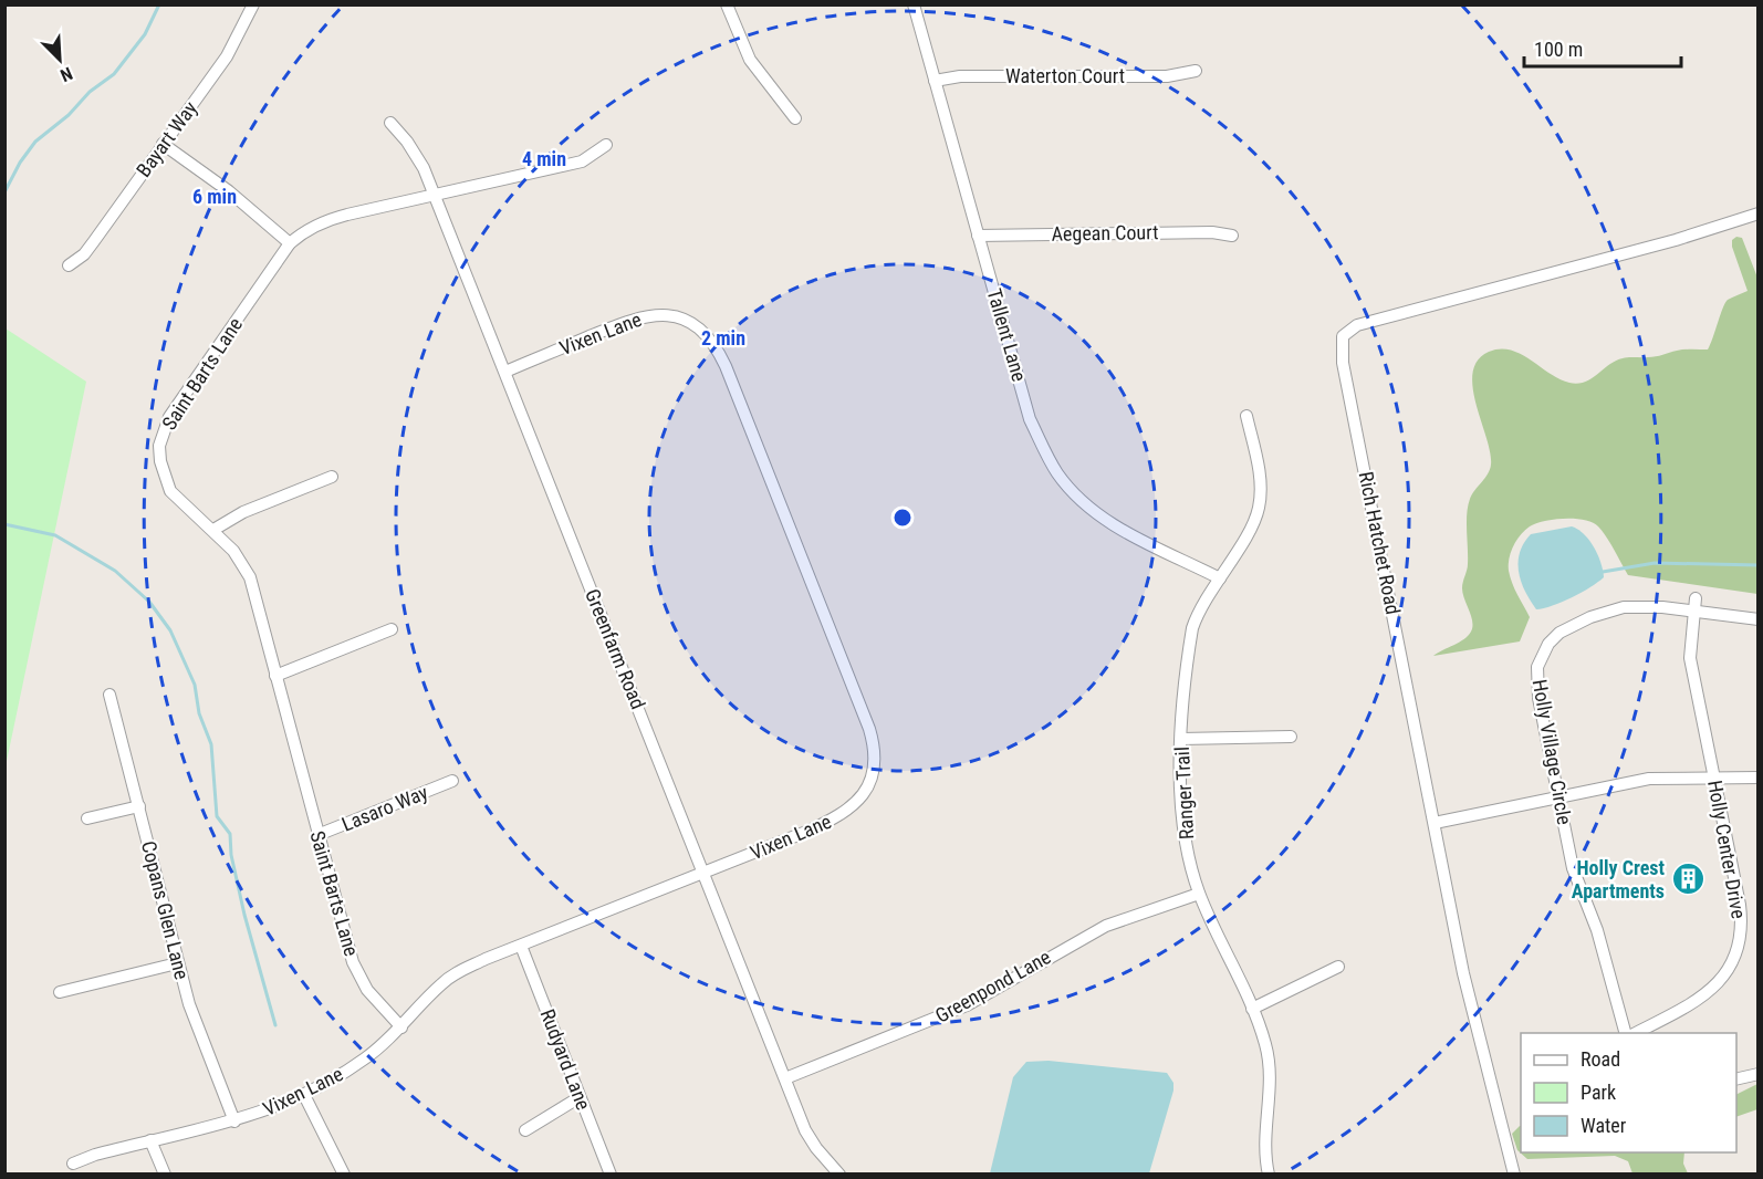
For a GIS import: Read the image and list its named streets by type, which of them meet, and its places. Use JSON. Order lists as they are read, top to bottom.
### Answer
{
  "streets": {
    "street": [
      "Waterton Court",
      "Bayart Way",
      "Aegean Court",
      "Vixen Lane",
      "Tallent Lane",
      "Saint Barts Lane",
      "Rich Hatchet Road",
      "Greenfarm Road",
      "Holly Village Circle",
      "Ranger Trail",
      "Lasaro Way",
      "Holly Center Drive",
      "Copans Glen Lane",
      "Greenpond Lane",
      "Rudyard Lane"
    ]
  },
  "crossings": [
    ["Waterton Court", "Tallent Lane"],
    ["Aegean Court", "Tallent Lane"],
    ["Vixen Lane", "Saint Barts Lane"],
    ["Vixen Lane", "Greenfarm Road"],
    ["Vixen Lane", "Copans Glen Lane"],
    ["Vixen Lane", "Rudyard Lane"],
    ["Tallent Lane", "Ranger Trail"],
    ["Saint Barts Lane", "Greenfarm Road"],
    ["Saint Barts Lane", "Lasaro Way"],
    ["Greenfarm Road", "Greenpond Lane"],
    ["Holly Village Circle", "Holly Center Drive"],
    ["Ranger Trail", "Greenpond Lane"]
  ],
  "places": {
    "building": ["Holly Crest Apartments"]
  },
  "legend": ["Road", "Park", "Water"],
  "scale_bar": "100 m",
  "north": "bottom right",
  "rings": ["4 min", "6 min", "2 min"]
}
